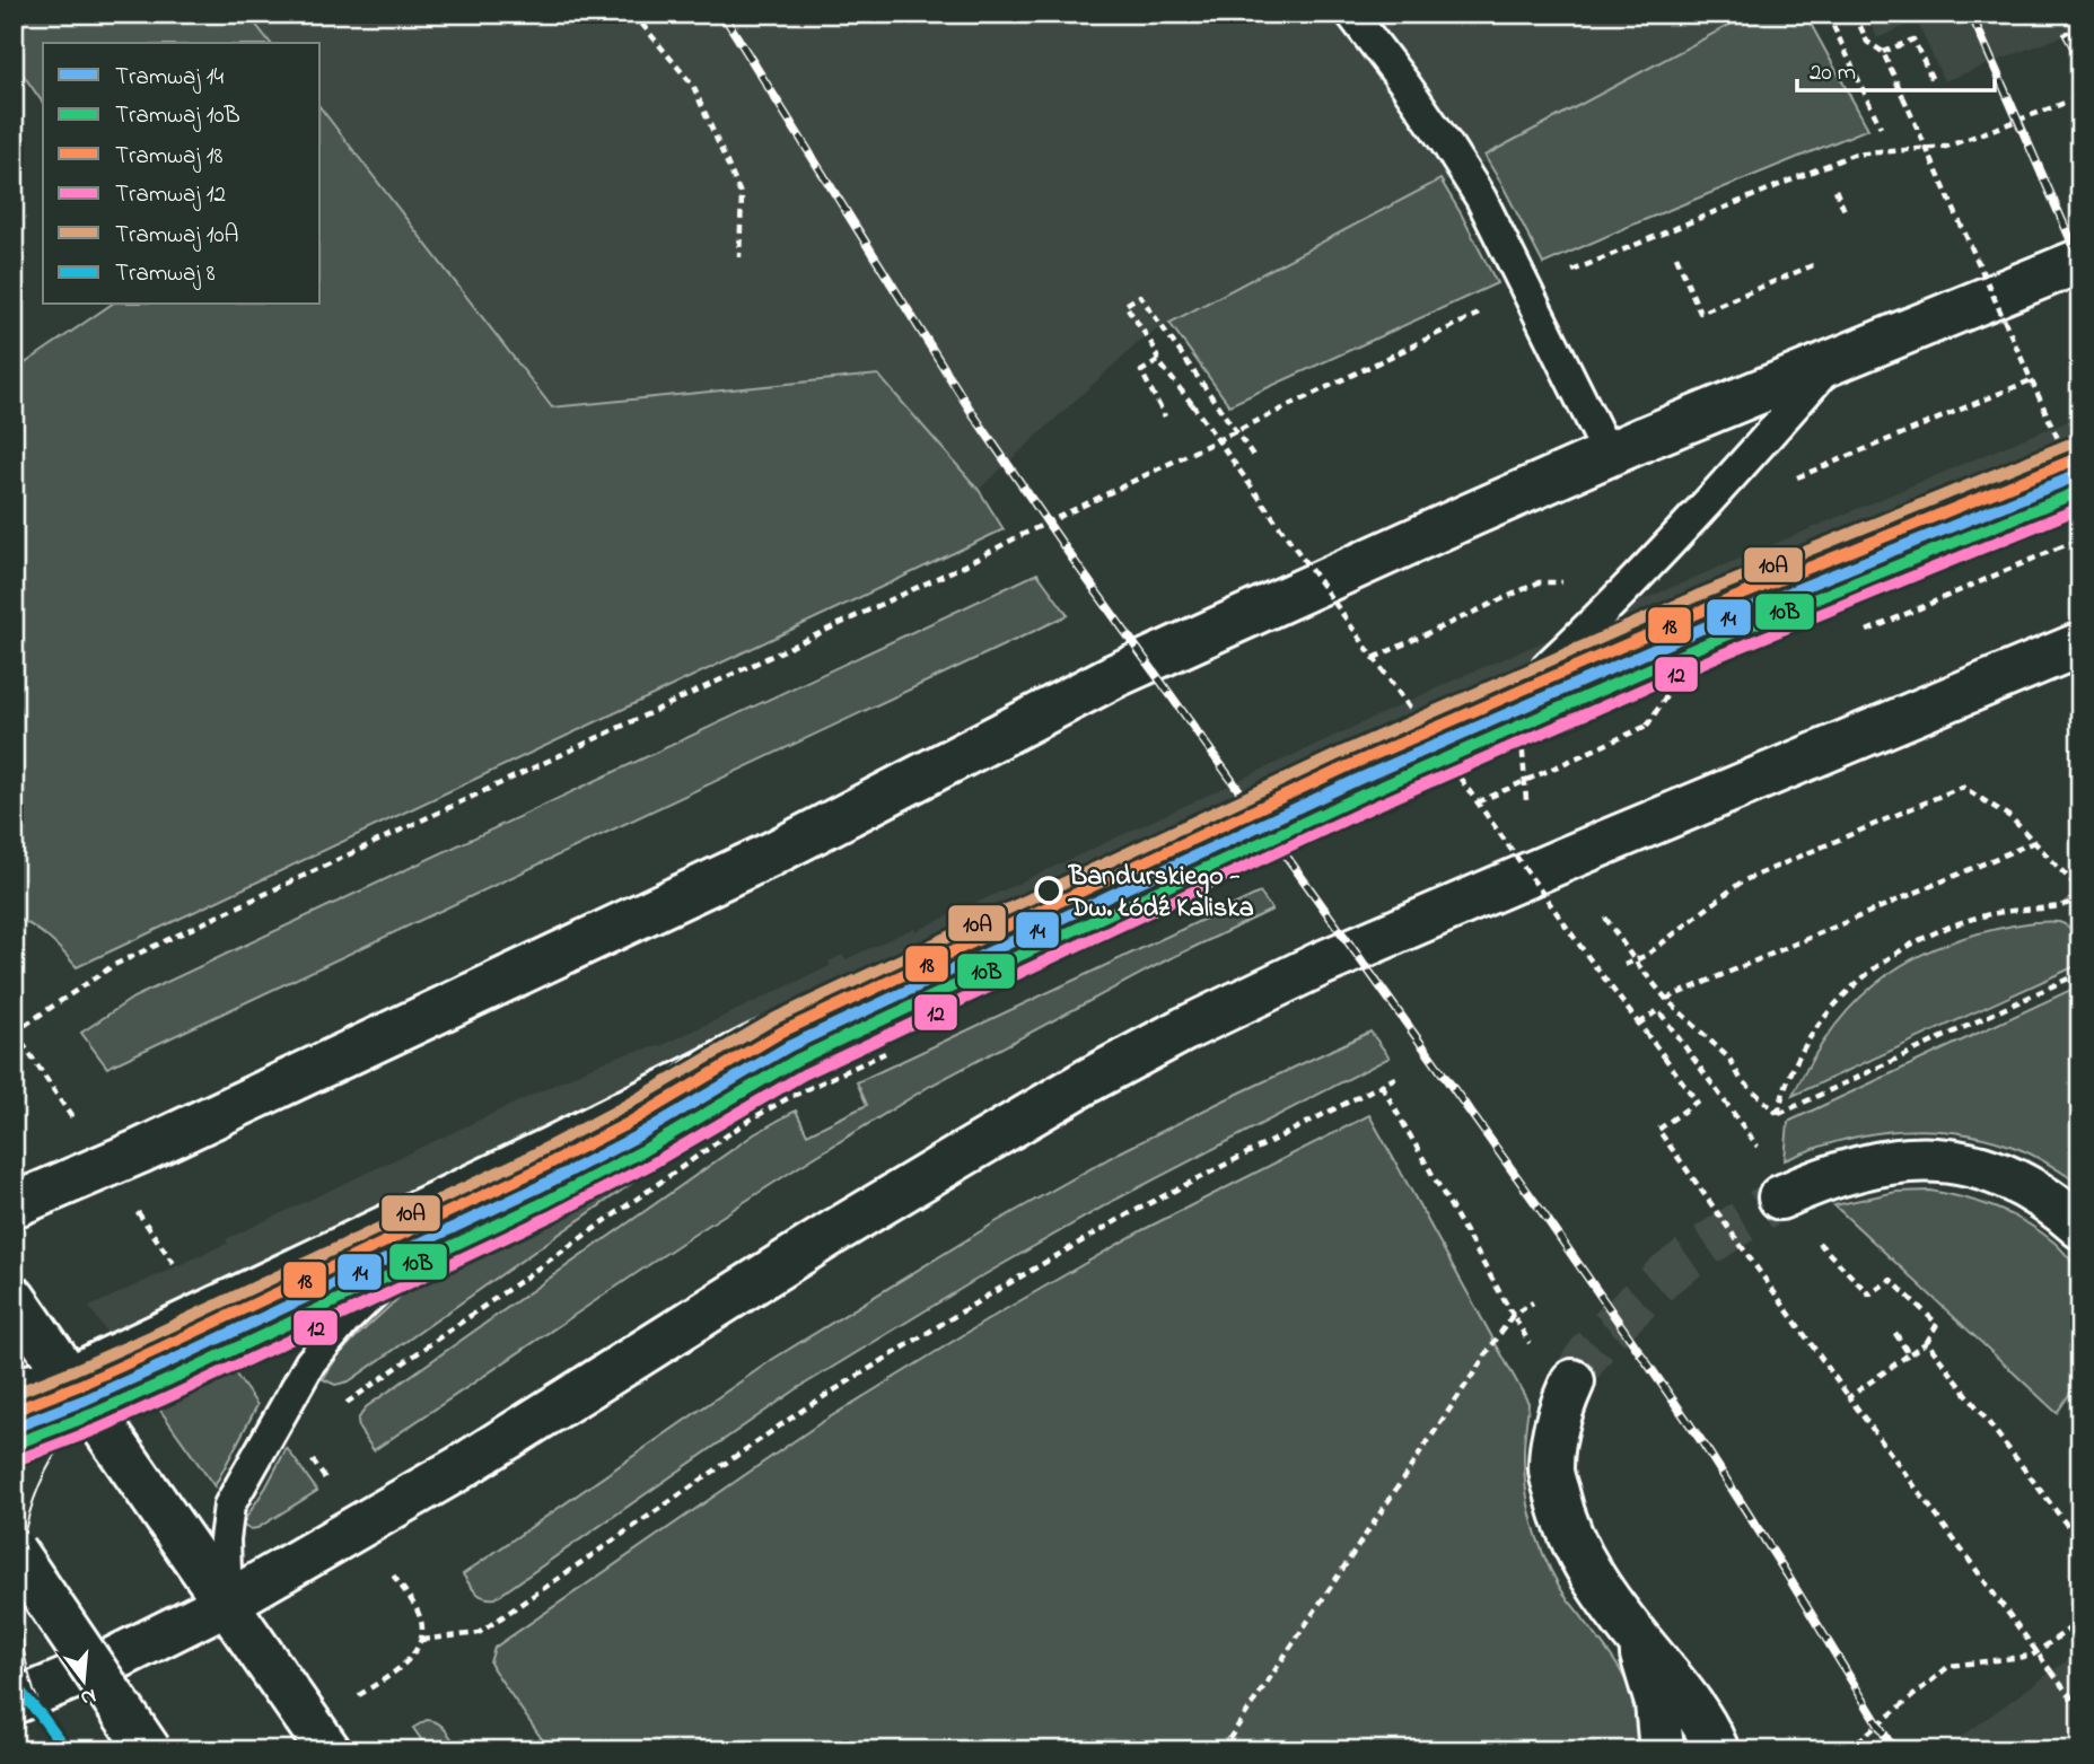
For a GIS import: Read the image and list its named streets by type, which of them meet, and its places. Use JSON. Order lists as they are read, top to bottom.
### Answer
{
  "places": ["Bandurskiego - Dw. Łódź Kaliska"],
  "lines": [
    "tram line 10A",
    "tram line 18",
    "tram line 14",
    "tram line 10B",
    "tram line 12",
    "tram line 8"
  ],
  "legend": [
    "Tramwaj 14",
    "Tramwaj 10B",
    "Tramwaj 18",
    "Tramwaj 12",
    "Tramwaj 10A",
    "Tramwaj 8"
  ],
  "scale_bar": "20 m",
  "north": "bottom"
}
